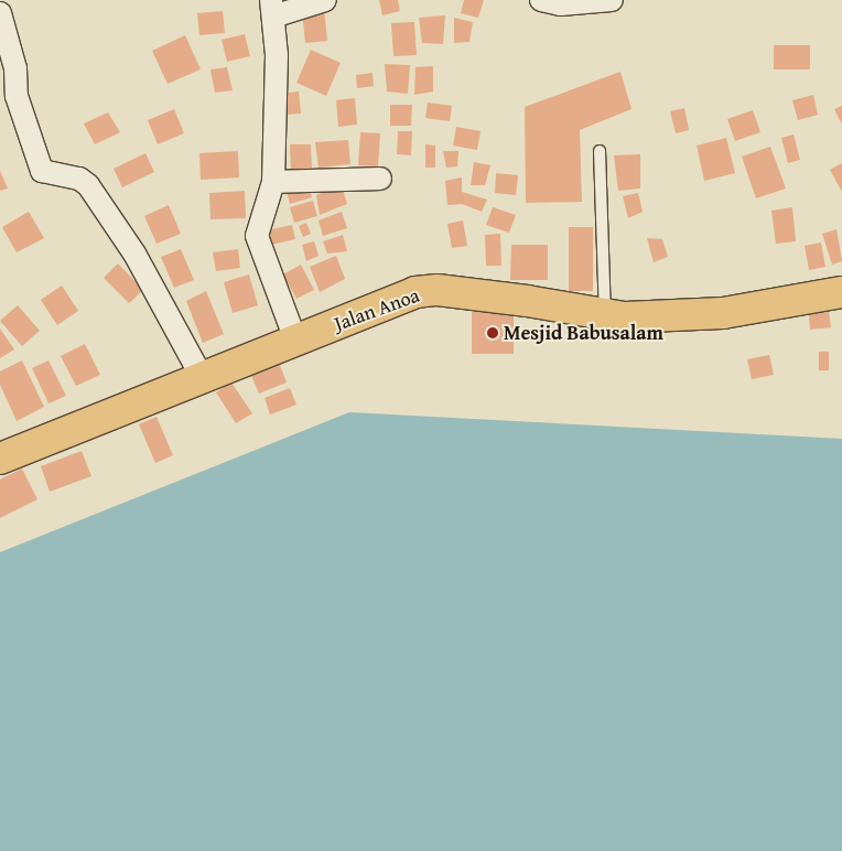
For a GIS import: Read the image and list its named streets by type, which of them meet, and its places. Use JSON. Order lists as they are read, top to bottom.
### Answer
{
  "streets": {
    "highway": ["Jalan Anoa"]
  },
  "places": ["Mesjid Babusalam"]
}
